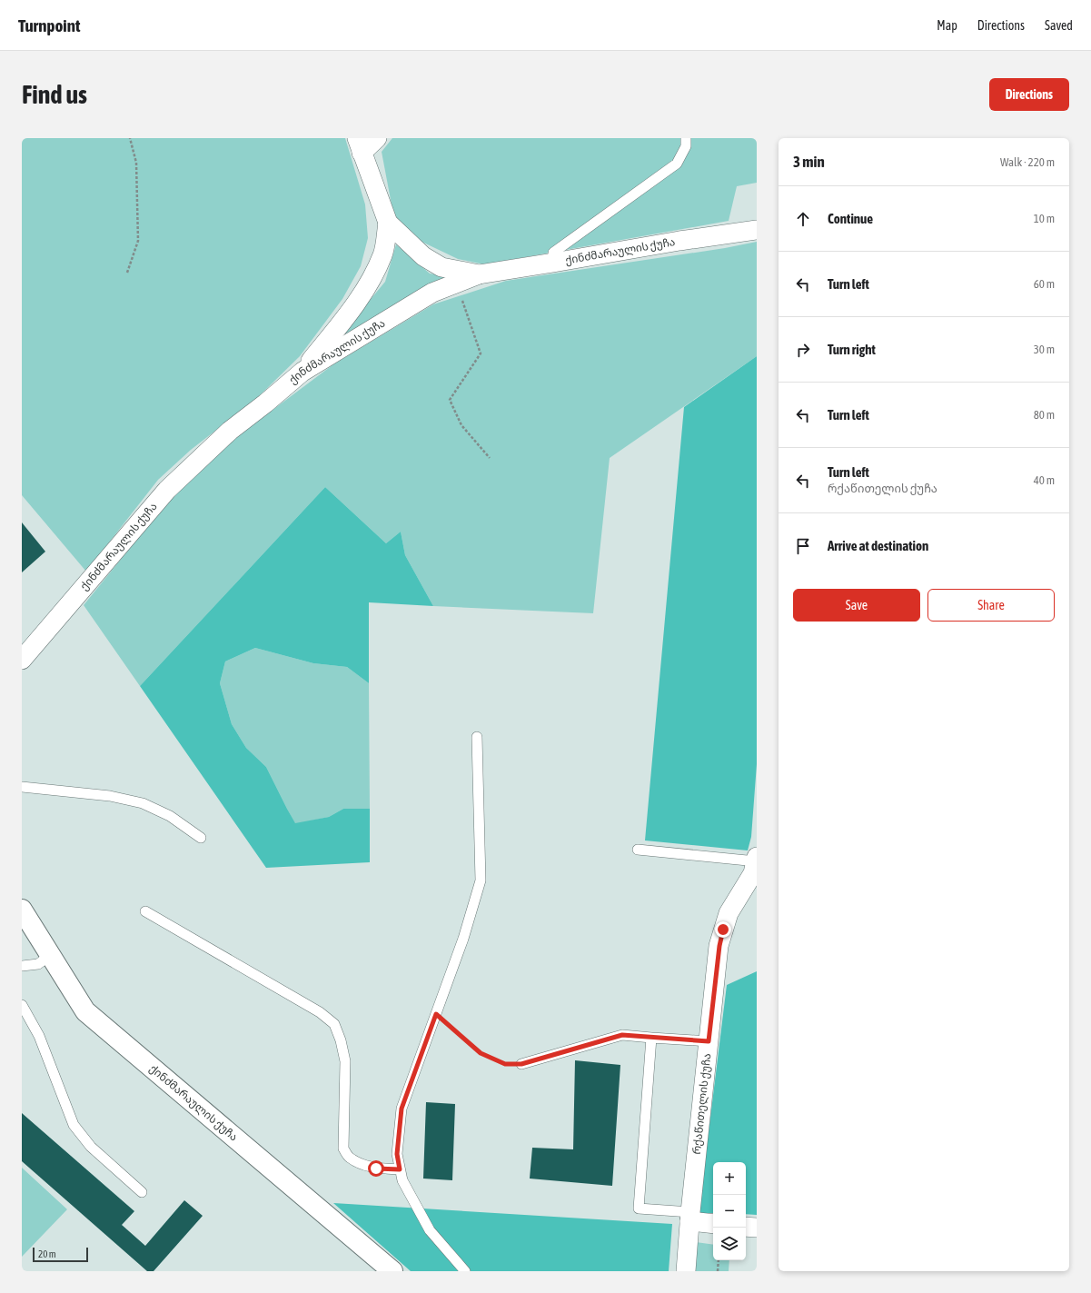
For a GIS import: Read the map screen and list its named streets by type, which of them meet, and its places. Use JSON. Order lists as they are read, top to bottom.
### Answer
{
  "streets": {
    "main road": ["ქინძმარაულის ქუჩა"],
    "street": ["რქაწითელის ქუჩა"]
  },
  "scale_bar": "20 m",
  "page": {
    "header": "Turnpoint",
    "nav": ["Map", "Directions", "Saved"],
    "buttons": [
      "Directions",
      ["Save", "Share"]
    ],
    "title": "Find us",
    "heading": ["3 min", "Walk · 220 m"],
    "list": [
      ["Continue", "10 m"],
      ["Turn left", "60 m"],
      ["Turn right", "30 m"],
      ["Turn left", "80 m"],
      ["Turn left", "რქაწითელის ქუჩა", "40 m"],
      "Arrive at destination"
    ],
    "map_buttons": ["+", "−"],
    "scale": "20 m"
  }
}
